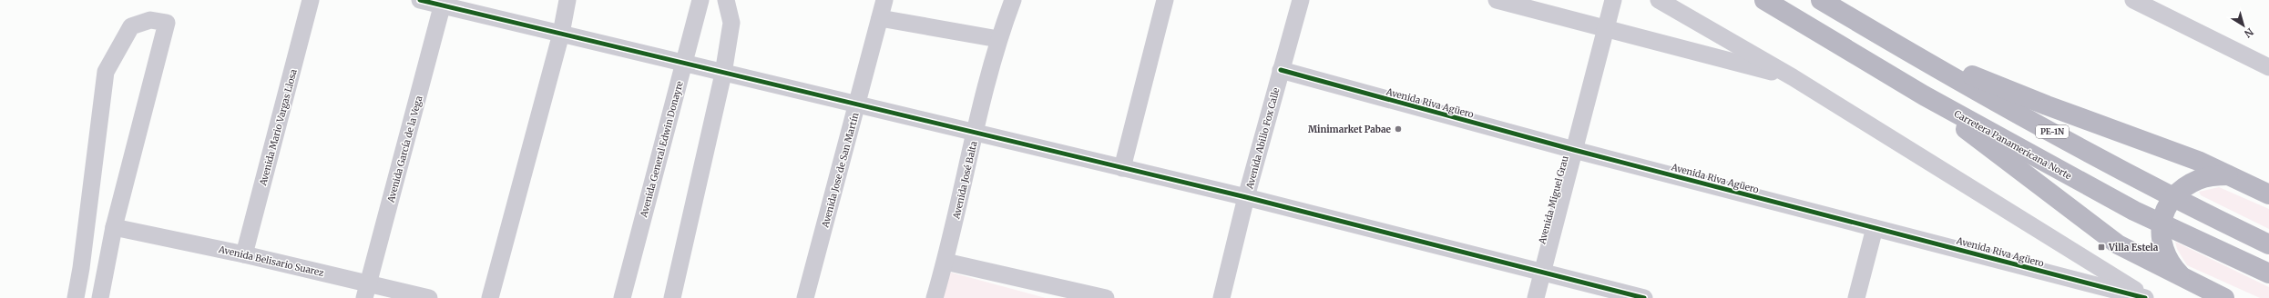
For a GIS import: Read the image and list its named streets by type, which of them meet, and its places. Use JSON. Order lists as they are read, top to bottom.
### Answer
{
  "streets": {
    "highway": ["PE-1N", "Carretera Panamericana Norte"],
    "street": [
      "Avenida Riva Agüero",
      "Avenida Mario Vargas Llosa",
      "Avenida Abilio Fox Calle",
      "Avenida García de la Vega",
      "Avenida General Edwin Donayre",
      "Avenida Jose de San Martín",
      "Avenida José Balta",
      "Avenida Miguel Grau",
      "Avenida Belisario Suarez"
    ]
  },
  "crossings": [
    ["Avenida Riva Agüero", "Avenida Abilio Fox Calle"],
    ["Avenida Riva Agüero", "Avenida Miguel Grau"],
    ["Avenida Mario Vargas Llosa", "Avenida Belisario Suarez"],
    ["Avenida García de la Vega", "Avenida Belisario Suarez"]
  ],
  "places": {
    "other": ["Minimarket Pabae"],
    "transit": ["Villa Estela"]
  },
  "north": "bottom right"
}
